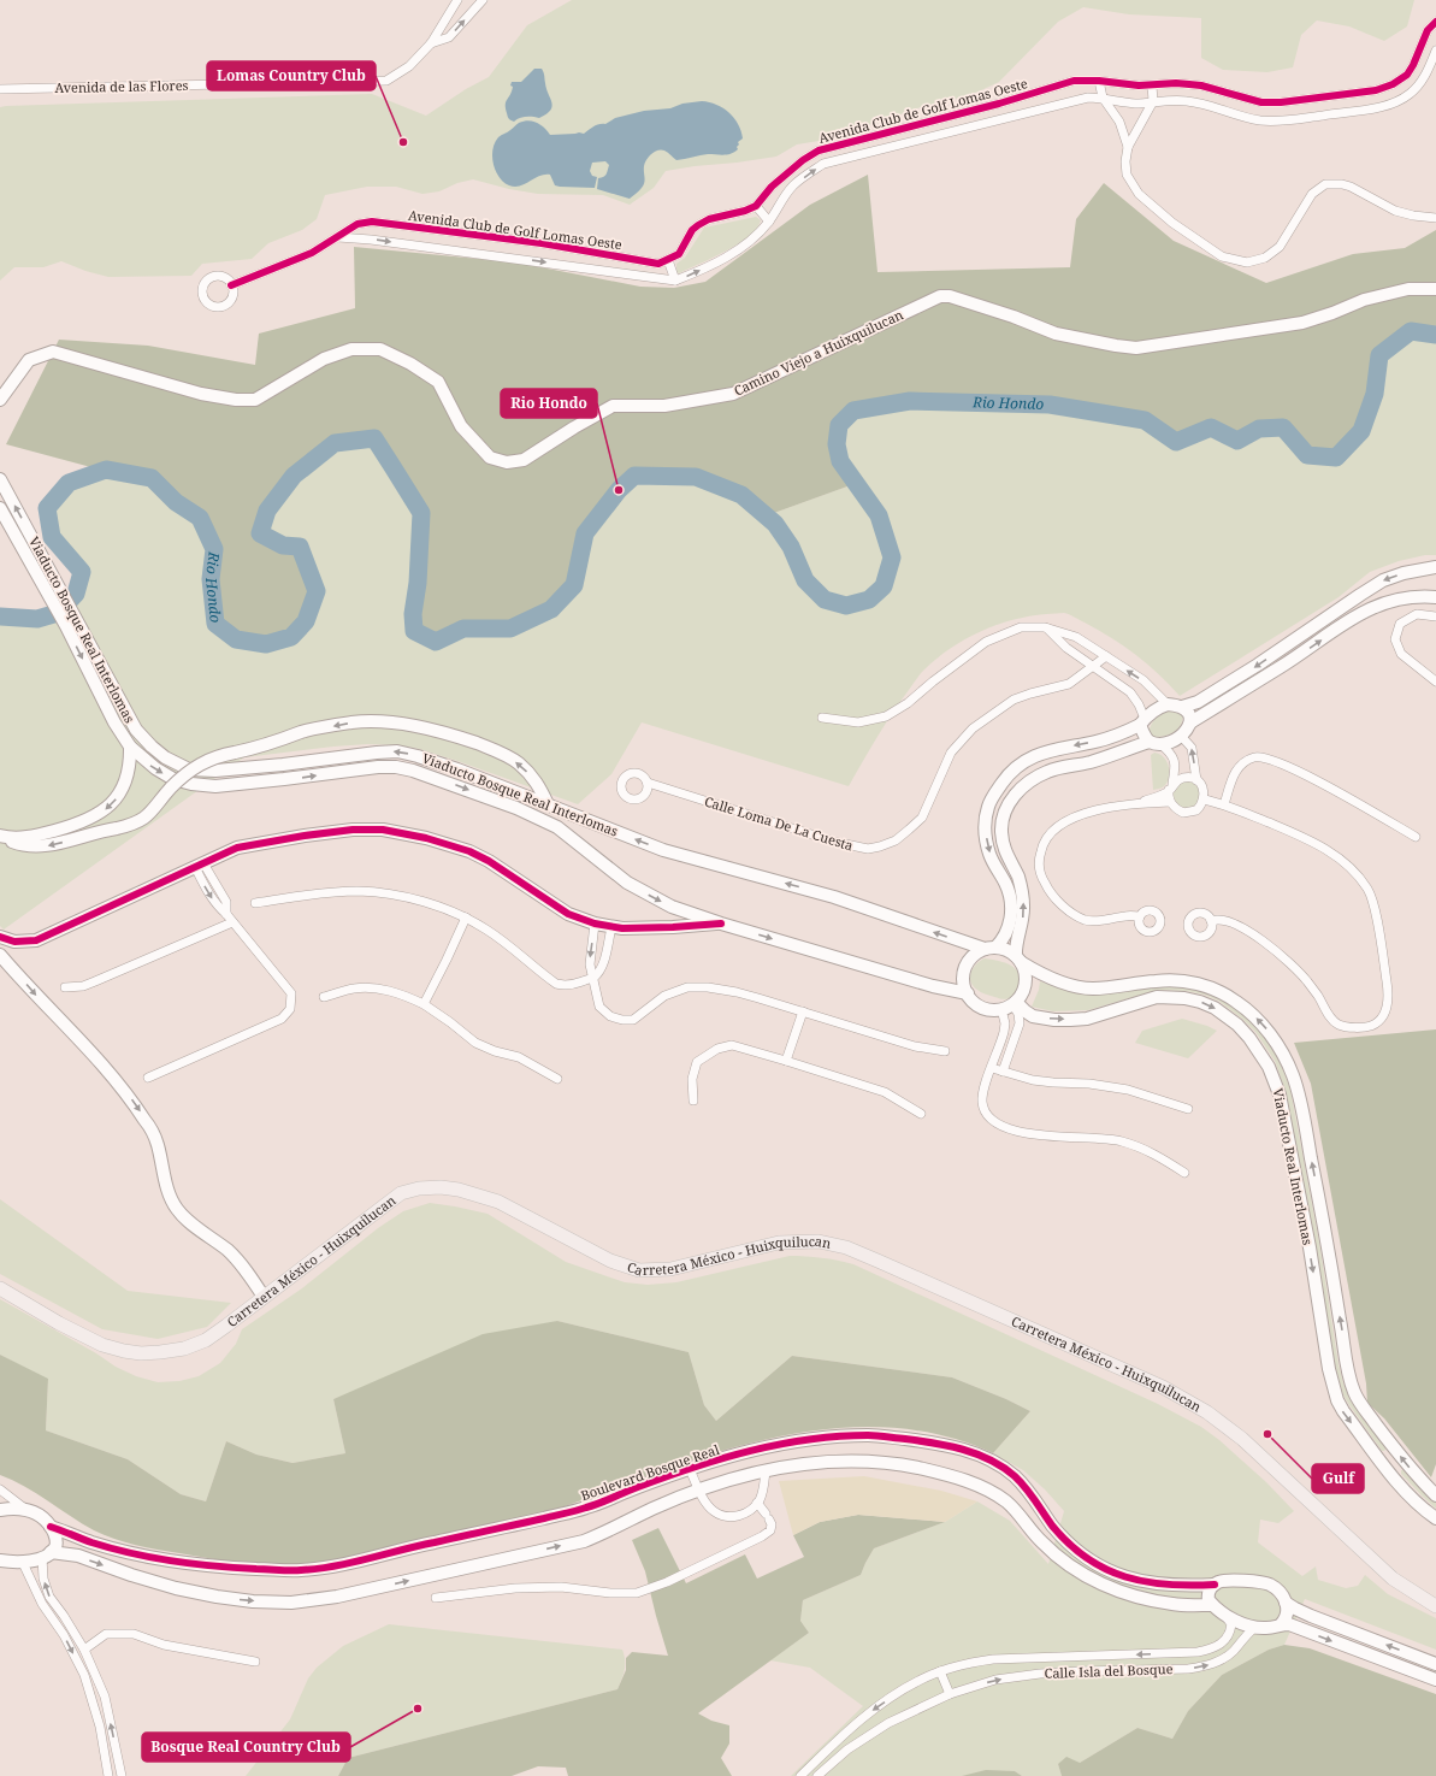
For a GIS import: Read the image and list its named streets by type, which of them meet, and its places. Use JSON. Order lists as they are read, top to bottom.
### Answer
{
  "streets": {
    "main road": [
      "Camino Viejo a Huixquilucan",
      "Viaducto Bosque Real Interlomas",
      "Viaducto Real Interlomas",
      "Carretera México - Huixquilucan",
      "Boulevard Bosque Real"
    ],
    "street": [
      "Avenida de las Flores",
      "Avenida Club de Golf Lomas Oeste",
      "Calle Loma De La Cuesta",
      "Calle Isla del Bosque"
    ]
  },
  "crossings": [
    ["Viaducto Bosque Real Interlomas", "Viaducto Real Interlomas"]
  ],
  "water": ["Rio Hondo"],
  "places": [
    "Lomas Country Club",
    "Rio Hondo",
    "Gulf",
    "Bosque Real Country Club"
  ]
}
